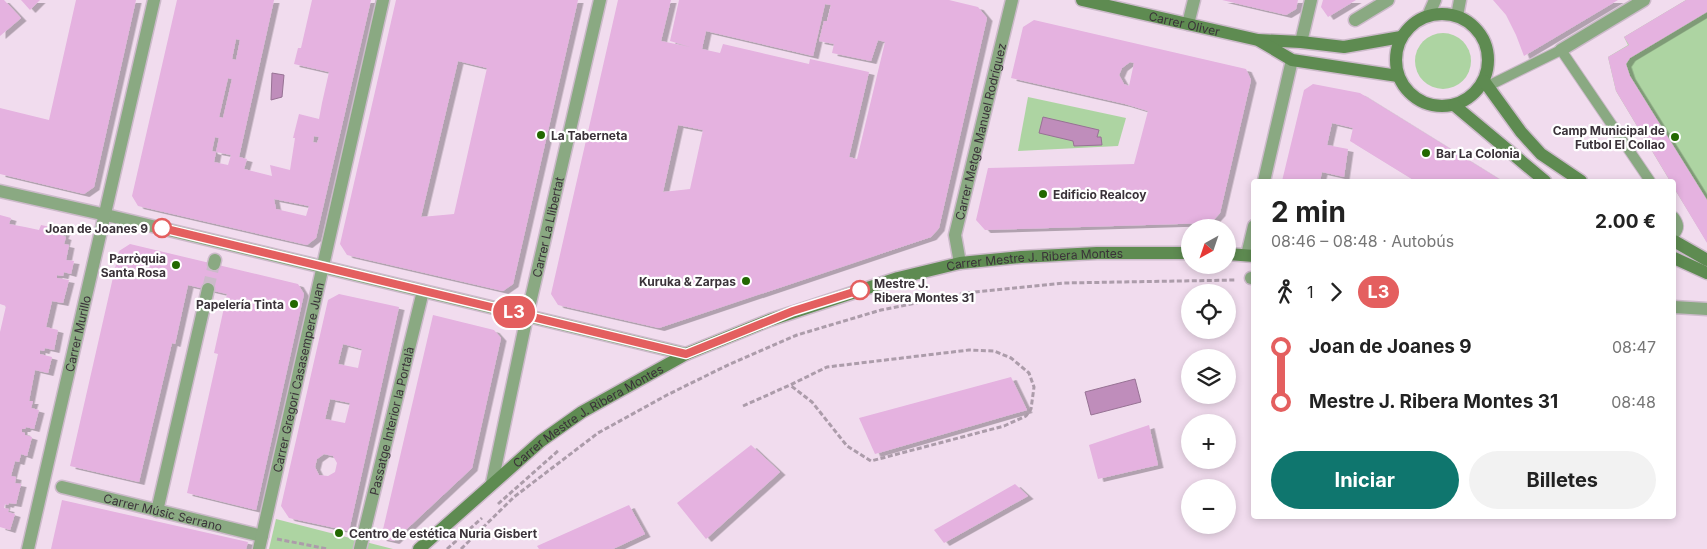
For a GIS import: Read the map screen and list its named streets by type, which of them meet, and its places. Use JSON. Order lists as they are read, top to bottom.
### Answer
{
  "streets": {
    "main road": ["Carrer Oliver", "Carrer Mestre J. Ribera Montes"],
    "street": [
      "Carrer Metge Manuel Rodríguez",
      "Carrer La Llibertat",
      "Carrer Murillo",
      "Carrer Gregori Casasempere Juan",
      "Passatge Interior la Portalà",
      "Carrer Músic Serrano"
    ]
  },
  "crossings": [
    ["Carrer Metge Manuel Rodríguez", "Carrer Mestre J. Ribera Montes"],
    ["Carrer La Llibertat", "Carrer Mestre J. Ribera Montes"],
    ["Carrer Gregori Casasempere Juan", "Carrer Músic Serrano"]
  ],
  "places": [
    "La Taberneta",
    "Camp Municipal de Futbol El Collao",
    "Bar La Colonia",
    "Edificio Realcoy",
    "Joan de Joanes 9",
    "Parròquia Santa Rosa",
    "Kuruka & Zarpas",
    "Mestre J. Ribera Montes 31",
    "Papelería Tinta",
    "Centro de estética Nuria Gisbert"
  ],
  "lines": ["bus line L3"],
  "north": "bottom left",
  "page": {
    "on_map": "L3",
    "heading": ["2 min", "08:46 – 08:48 · Autobús", "2.00 €"],
    "map_buttons": ["+", "−"],
    "legs": ["1", "L3"],
    "list": [
      {
        "name": "Joan de Joanes 9",
        "value": "08:47"
      },
      {
        "name": "Mestre J. Ribera Montes 31",
        "value": "08:48"
      }
    ],
    "buttons": ["Iniciar", "Billetes"]
  }
}
